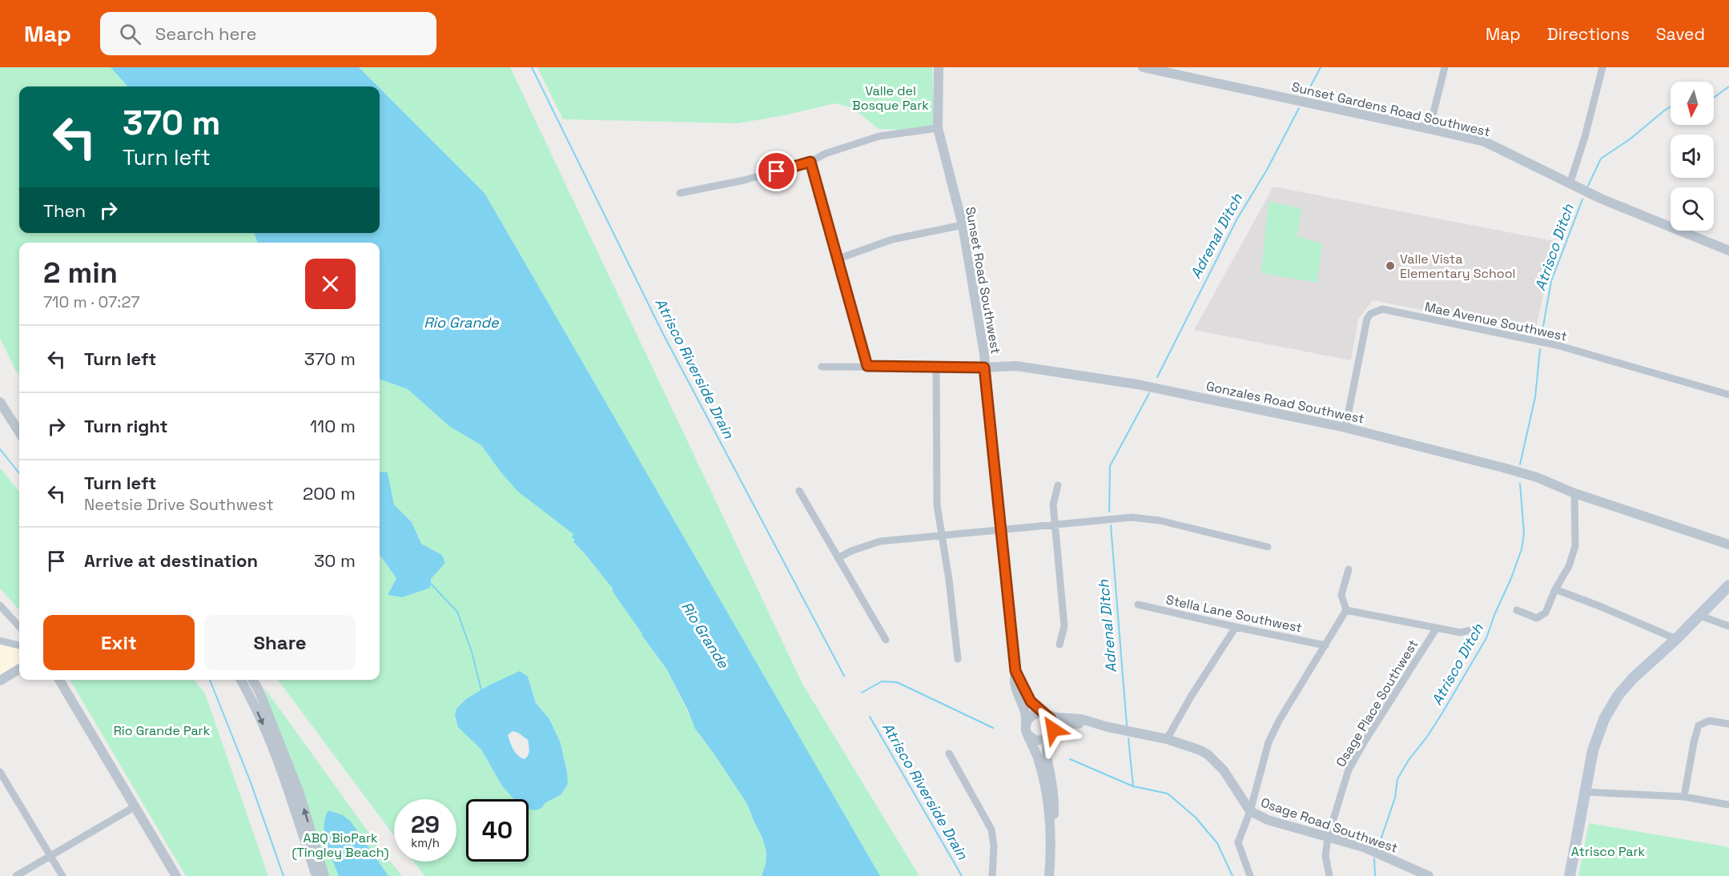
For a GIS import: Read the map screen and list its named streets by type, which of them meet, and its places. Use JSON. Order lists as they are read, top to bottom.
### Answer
{
  "streets": {
    "street": [
      "Sunset Gardens Road Southwest",
      "Sunset Road Southwest",
      "Mae Avenue Southwest",
      "Gonzales Road Southwest",
      "Stella Lane Southwest",
      "Osage Place Southwest",
      "Osage Road Southwest"
    ]
  },
  "crossings": [
    ["Sunset Road Southwest", "Gonzales Road Southwest"],
    ["Sunset Road Southwest", "Osage Road Southwest"],
    ["Mae Avenue Southwest", "Gonzales Road Southwest"],
    ["Osage Place Southwest", "Osage Road Southwest"]
  ],
  "water": [
    "Adrenal Ditch",
    "Atrisco Ditch",
    "Rio Grande",
    "Atrisco Riverside Drain"
  ],
  "parks": [
    "Valle del Bosque Park",
    "Rio Grande Park",
    "ABQ BioPark (Tingley Beach)",
    "Atrisco Park"
  ],
  "places": ["Valle Vista Elementary School"],
  "north": "bottom",
  "page": {
    "header": "Map",
    "search": "Search here",
    "nav": ["Map", "Directions", "Saved"],
    "turn": ["370 m", "Turn left"],
    "then": "Then",
    "heading": ["2 min", "710 m · 07:27"],
    "list": [
      {
        "name": "Turn left",
        "value": "370 m"
      },
      {
        "name": "Turn right",
        "value": "110 m"
      },
      {
        "name": "Turn left",
        "note": "Neetsie Drive Southwest",
        "value": "200 m"
      },
      {
        "name": "Arrive at destination",
        "value": "30 m"
      }
    ],
    "buttons": ["Exit", "Share"],
    "speed": "29 km/h",
    "limit": "40"
  }
}
